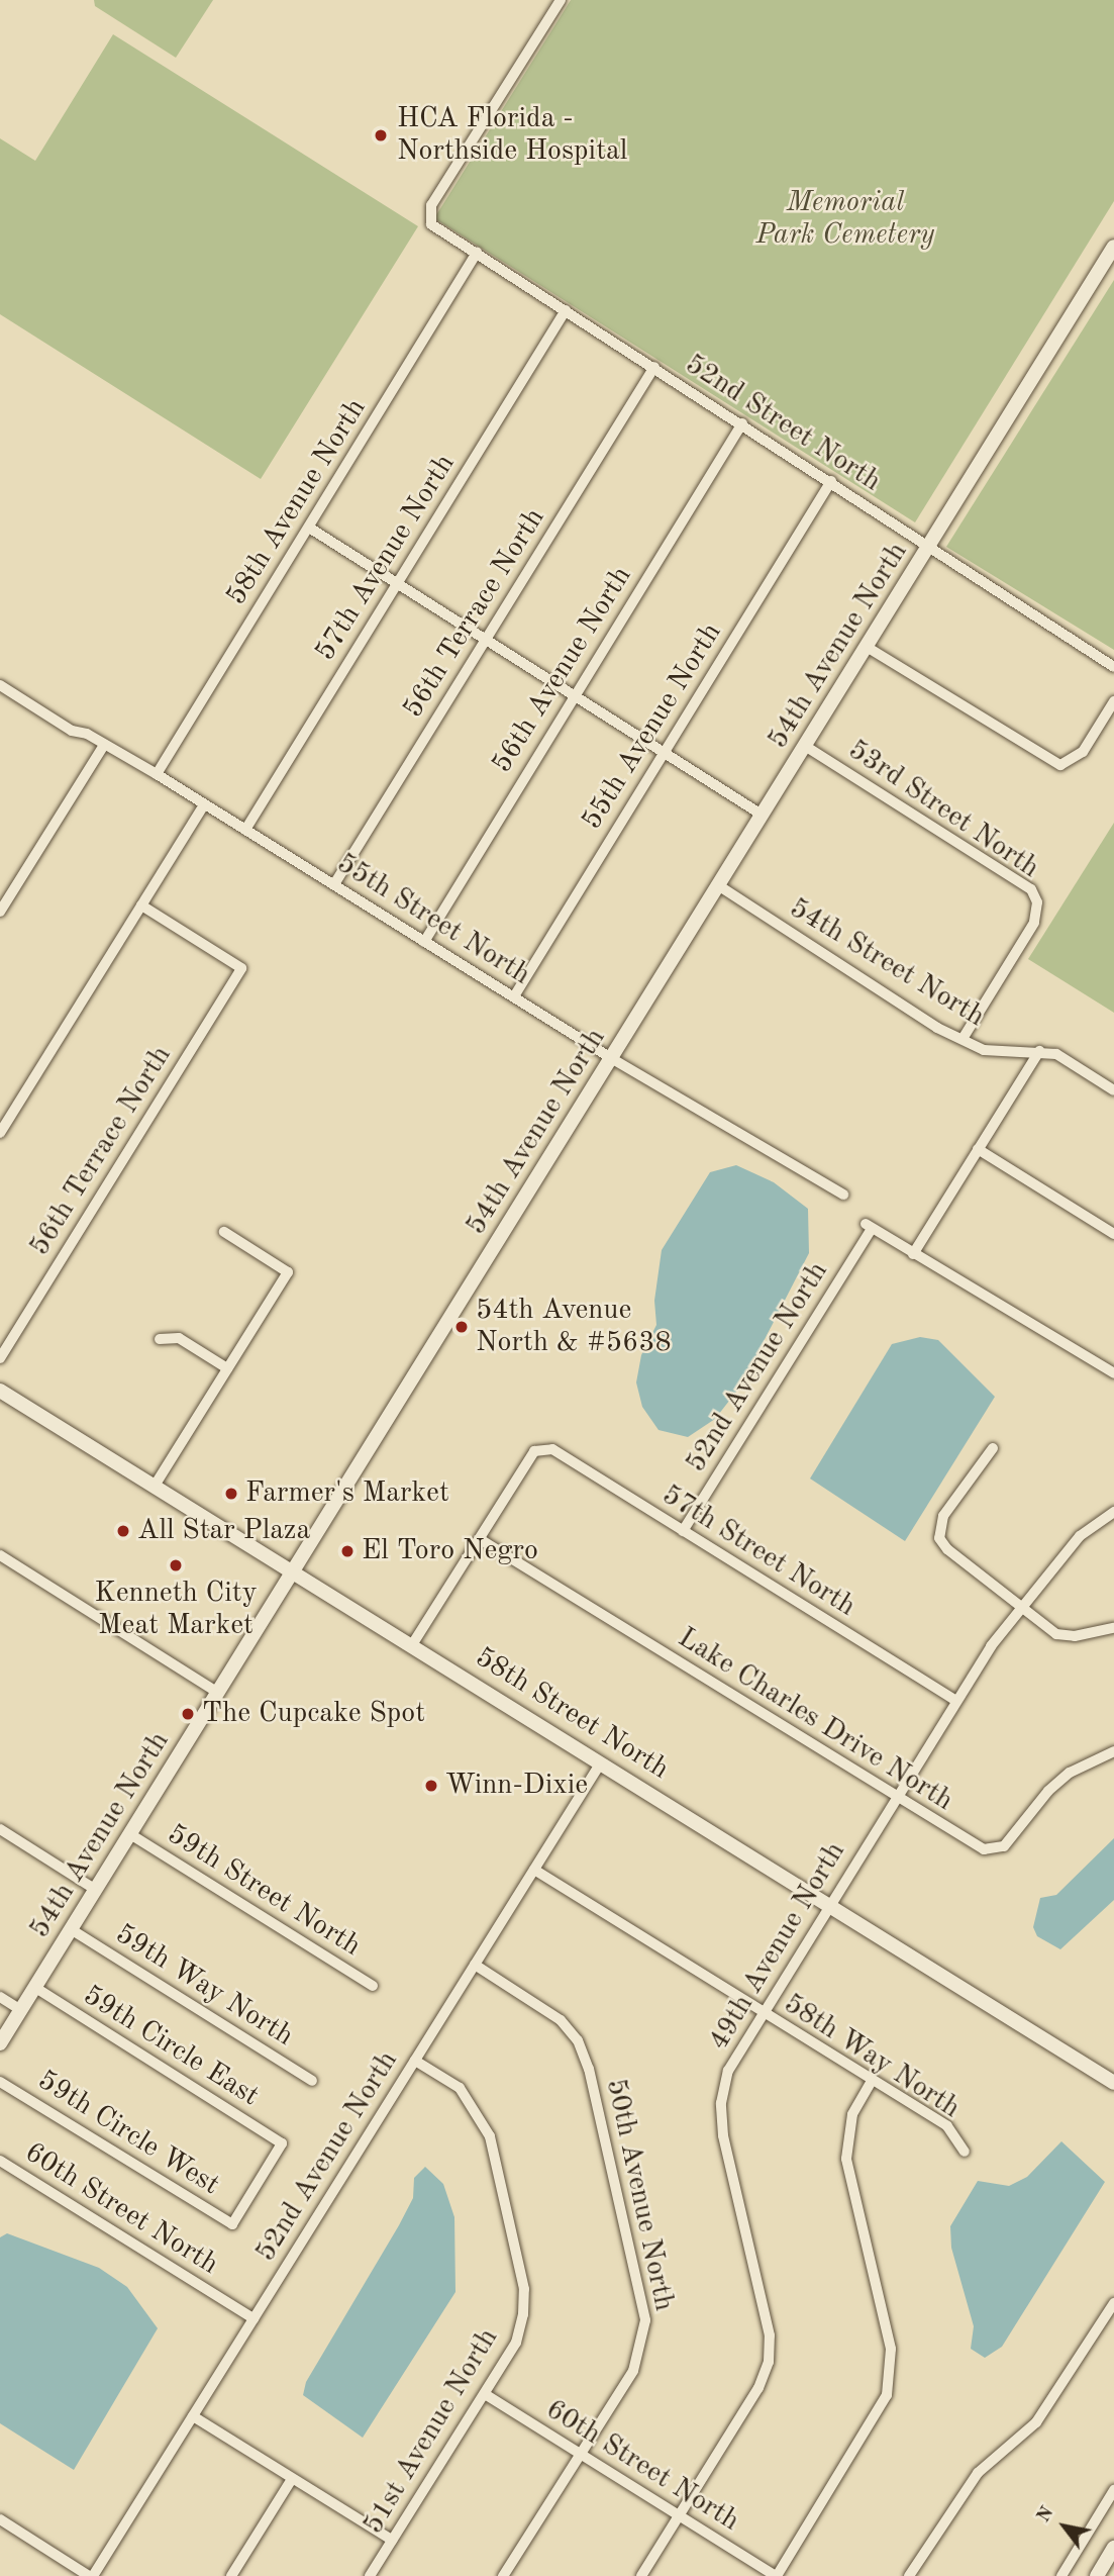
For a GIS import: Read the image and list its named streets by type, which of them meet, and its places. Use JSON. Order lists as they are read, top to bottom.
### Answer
{
  "streets": {
    "main road": ["54th Avenue North", "58th Street North"],
    "street": [
      "52nd Street North",
      "58th Avenue North",
      "57th Avenue North",
      "56th Terrace North",
      "56th Avenue North",
      "55th Avenue North",
      "53rd Street North",
      "55th Street North",
      "54th Street North",
      "52nd Avenue North",
      "57th Street North",
      "Lake Charles Drive North",
      "59th Street North",
      "49th Avenue North",
      "59th Way North",
      "59th Circle East",
      "58th Way North",
      "59th Circle West",
      "50th Avenue North",
      "60th Street North",
      "51st Avenue North"
    ]
  },
  "crossings": [
    ["52nd Street North", "58th Avenue North"],
    ["52nd Street North", "57th Avenue North"],
    ["52nd Street North", "56th Terrace North"],
    ["52nd Street North", "54th Avenue North"],
    ["52nd Street North", "56th Avenue North"],
    ["52nd Street North", "55th Avenue North"],
    ["58th Avenue North", "55th Street North"],
    ["57th Avenue North", "55th Street North"],
    ["56th Terrace North", "55th Street North"],
    ["54th Avenue North", "53rd Street North"],
    ["54th Avenue North", "55th Street North"],
    ["54th Avenue North", "54th Street North"],
    ["54th Avenue North", "58th Street North"],
    ["54th Avenue North", "59th Street North"],
    ["54th Avenue North", "59th Way North"],
    ["54th Avenue North", "59th Circle East"],
    ["56th Avenue North", "55th Street North"],
    ["55th Avenue North", "55th Street North"],
    ["53rd Street North", "54th Street North"],
    ["52nd Avenue North", "57th Street North"],
    ["52nd Avenue North", "58th Street North"],
    ["52nd Avenue North", "58th Way North"],
    ["52nd Avenue North", "50th Avenue North"],
    ["52nd Avenue North", "60th Street North"],
    ["52nd Avenue North", "51st Avenue North"],
    ["57th Street North", "Lake Charles Drive North"],
    ["57th Street North", "49th Avenue North"],
    ["58th Street North", "49th Avenue North"],
    ["Lake Charles Drive North", "49th Avenue North"],
    ["49th Avenue North", "58th Way North"],
    ["49th Avenue North", "60th Street North"],
    ["59th Circle East", "59th Circle West"],
    ["50th Avenue North", "60th Street North"],
    ["60th Street North", "51st Avenue North"]
  ],
  "parks": ["Memorial Park Cemetery"],
  "places": [
    "HCA Florida - Northside Hospital",
    "54th Avenue North & #5638",
    "Farmer's Market",
    "All Star Plaza",
    "El Toro Negro",
    "Kenneth City Meat Market",
    "The Cupcake Spot",
    "Winn-Dixie"
  ],
  "north": "top left"
}
